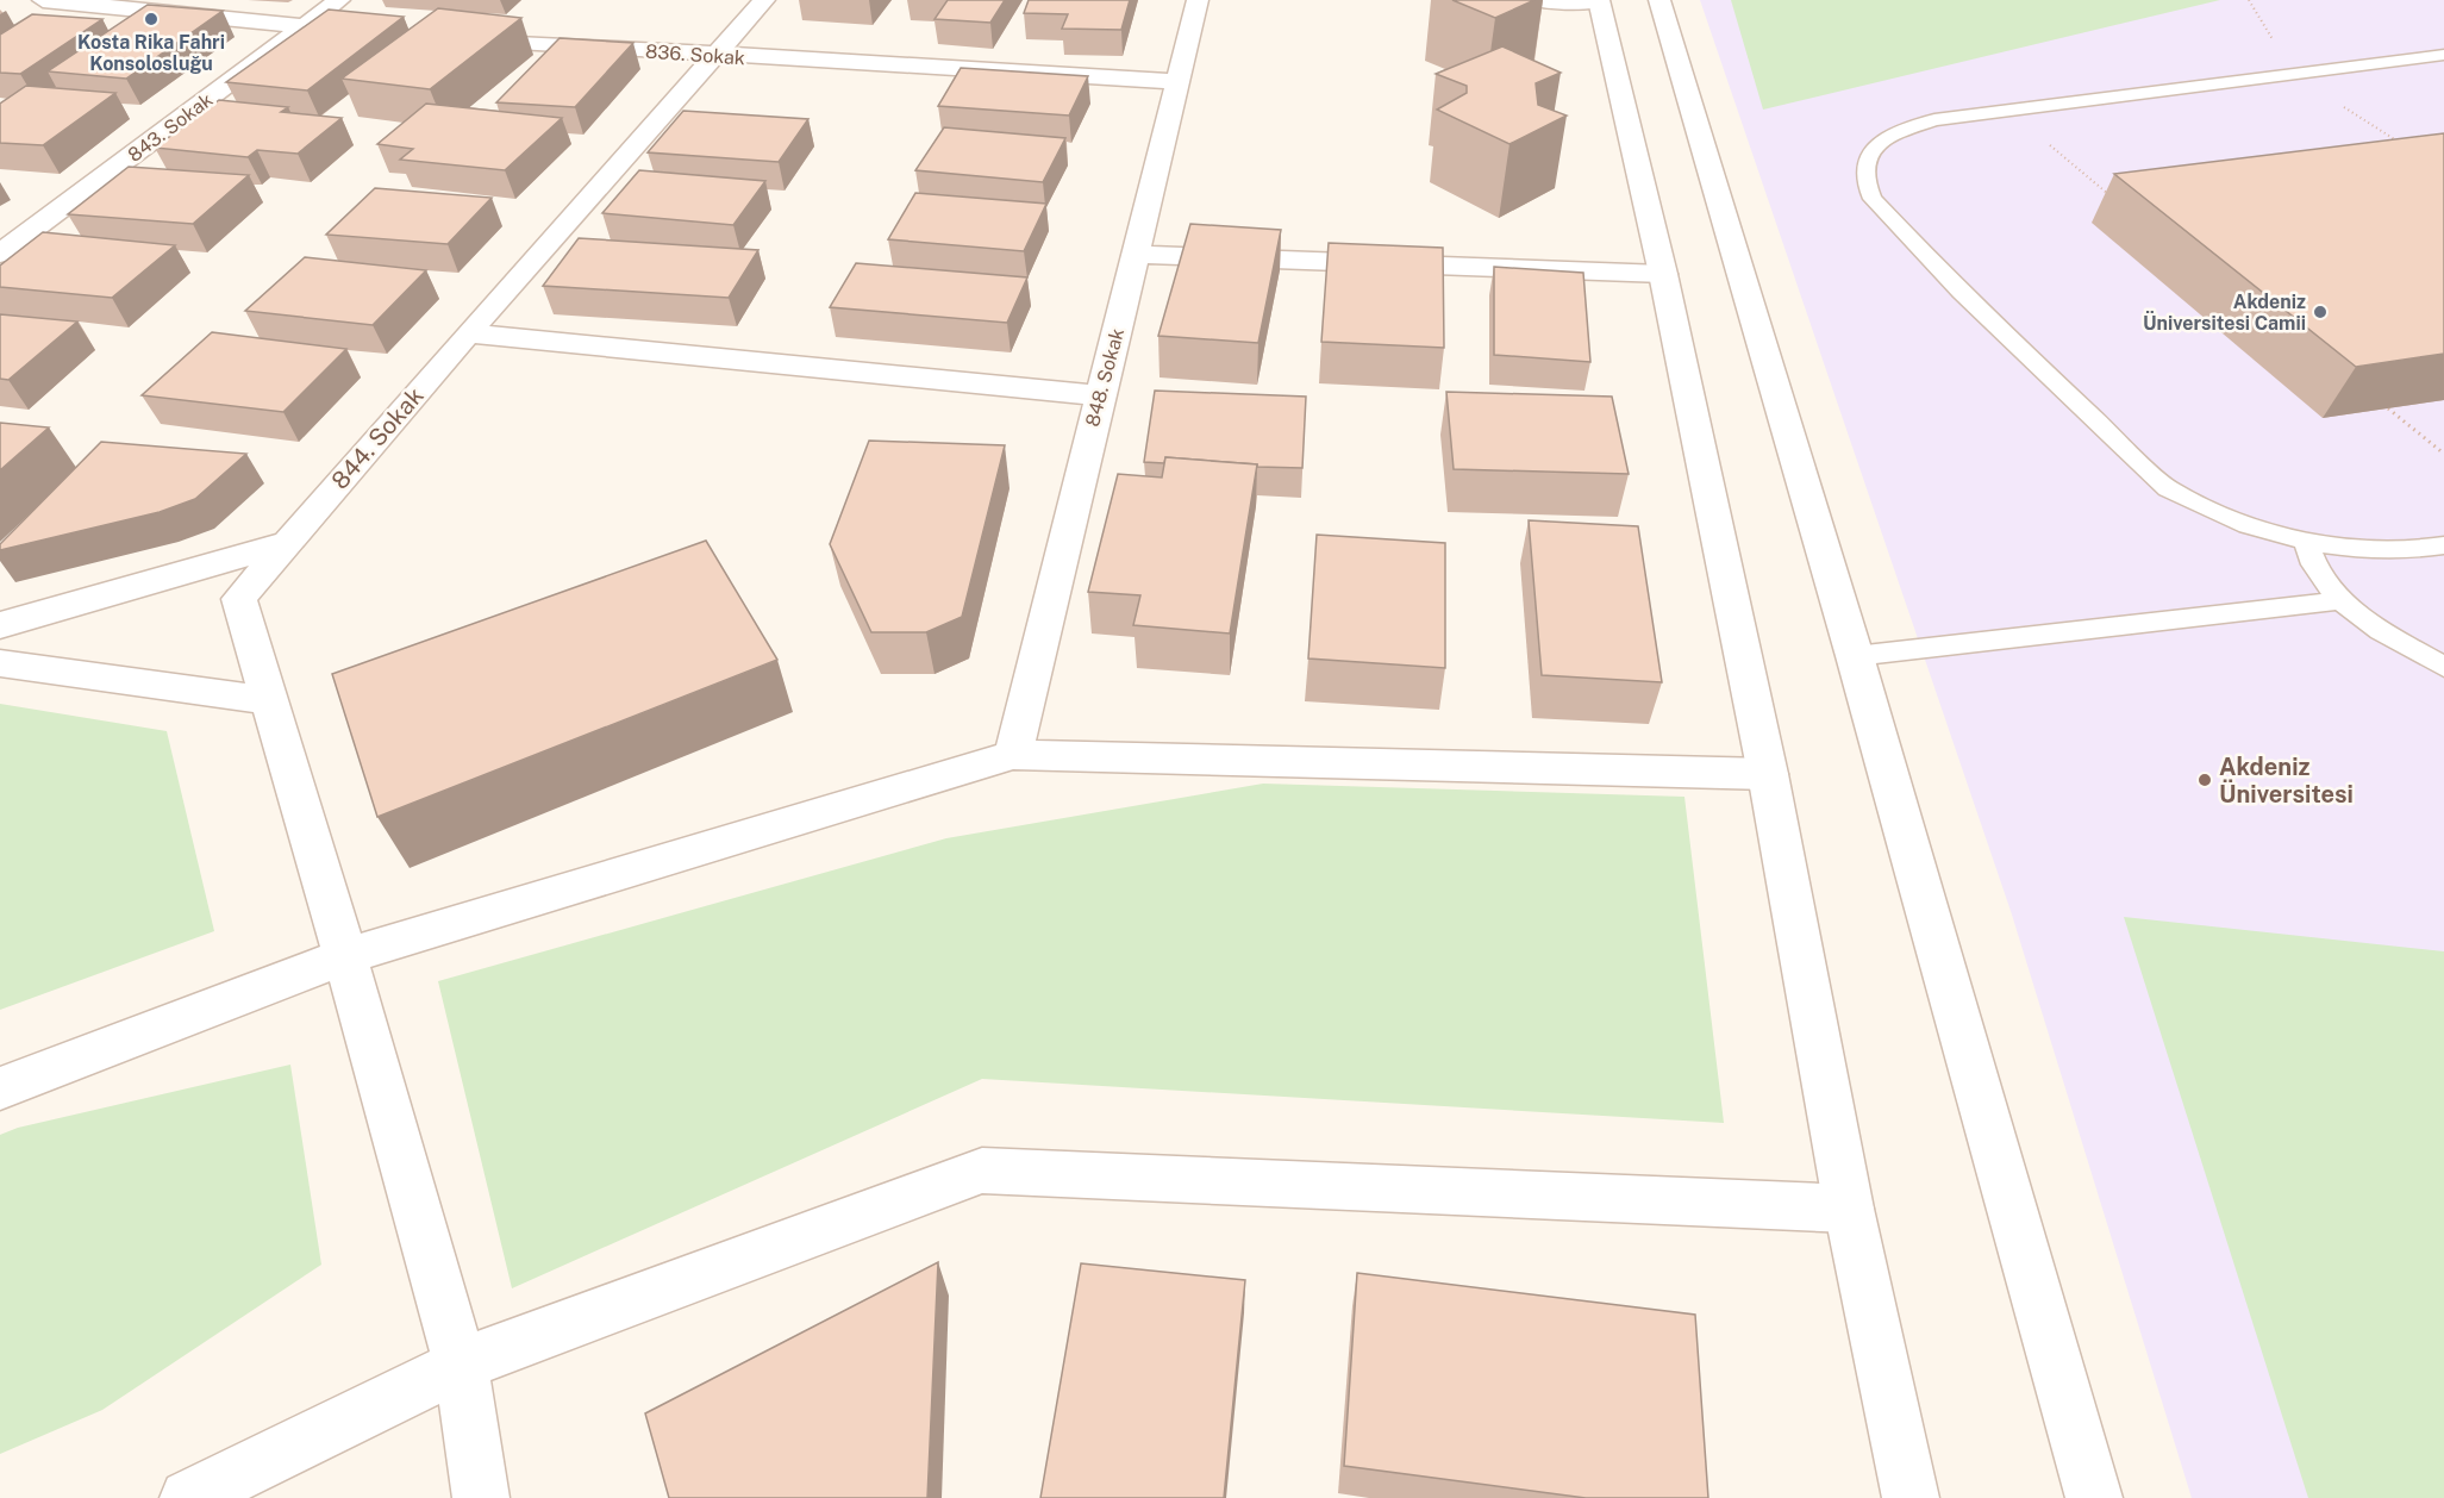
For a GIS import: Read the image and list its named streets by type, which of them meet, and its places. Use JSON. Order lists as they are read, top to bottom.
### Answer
{
  "streets": {
    "street": [
      "836. Sokak",
      "843. Sokak",
      "848. Sokak",
      "844. Sokak"
    ]
  },
  "crossings": [
    ["836. Sokak", "848. Sokak"],
    ["836. Sokak", "844. Sokak"]
  ],
  "places": ["Kosta Rika Fahri Konsolosluğu", "Akdeniz Üniversitesi Camii", "Akdeniz Üniversitesi"]
}
